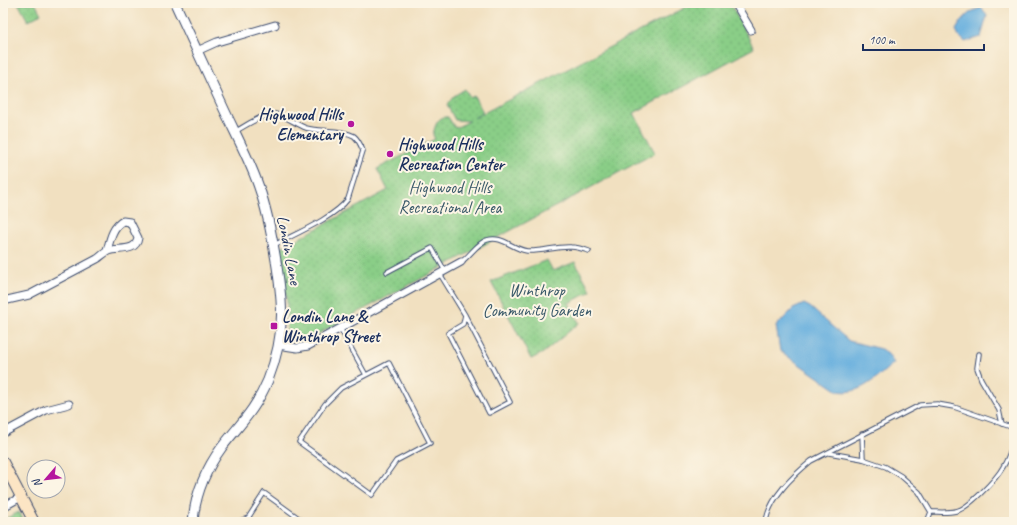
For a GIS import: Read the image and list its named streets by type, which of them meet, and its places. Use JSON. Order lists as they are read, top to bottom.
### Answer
{
  "streets": {
    "street": ["Londin Lane"]
  },
  "parks": ["Highwood Hills Recreational Area", "Winthrop Community Garden"],
  "places": {
    "other": ["Highwood Hills Elementary", "Highwood Hills Recreation Center"],
    "transit": ["Londin Lane & Winthrop Street"]
  },
  "scale_bar": "100 m",
  "north": "bottom left"
}
